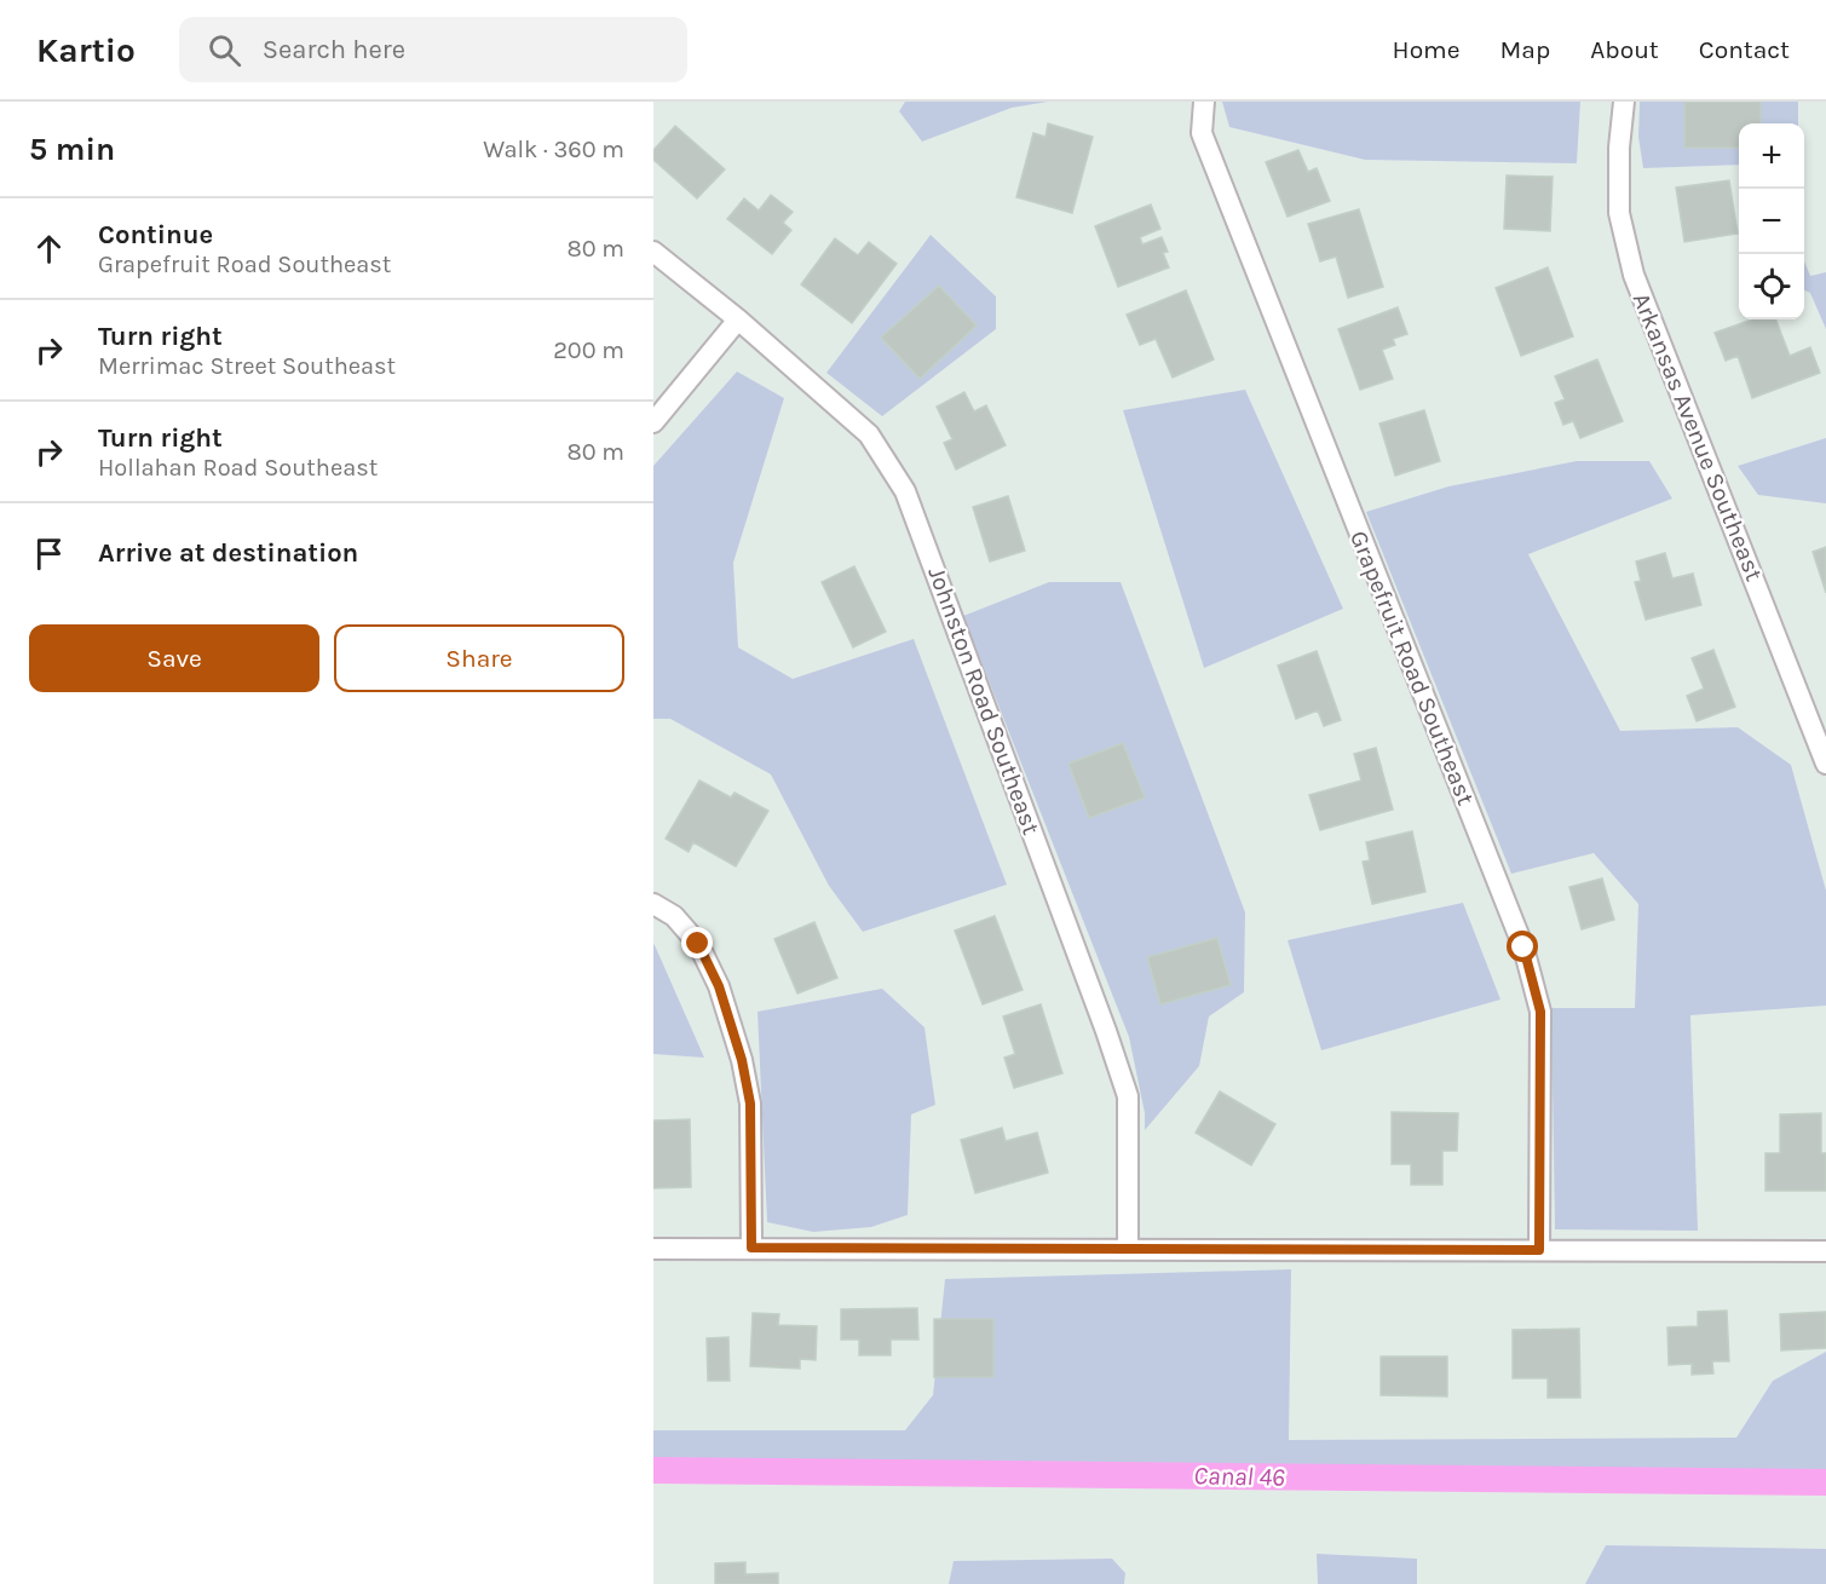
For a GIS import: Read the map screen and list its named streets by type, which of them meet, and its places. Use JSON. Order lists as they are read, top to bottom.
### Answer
{
  "streets": {
    "street": ["Arkansas Avenue Southeast", "Grapefruit Road Southeast", "Johnston Road Southeast"]
  },
  "water": ["Canal 46"],
  "page": {
    "header": "Kartio",
    "search": "Search here",
    "nav": [
      "Home",
      "Map",
      "About",
      "Contact"
    ],
    "heading": ["5 min", "Walk · 360 m"],
    "map_buttons": ["+", "−"],
    "list": [
      ["Continue", "Grapefruit Road Southeast", "80 m"],
      ["Turn right", "Merrimac Street Southeast", "200 m"],
      ["Turn right", "Hollahan Road Southeast", "80 m"],
      "Arrive at destination"
    ],
    "buttons": ["Save", "Share"]
  }
}
